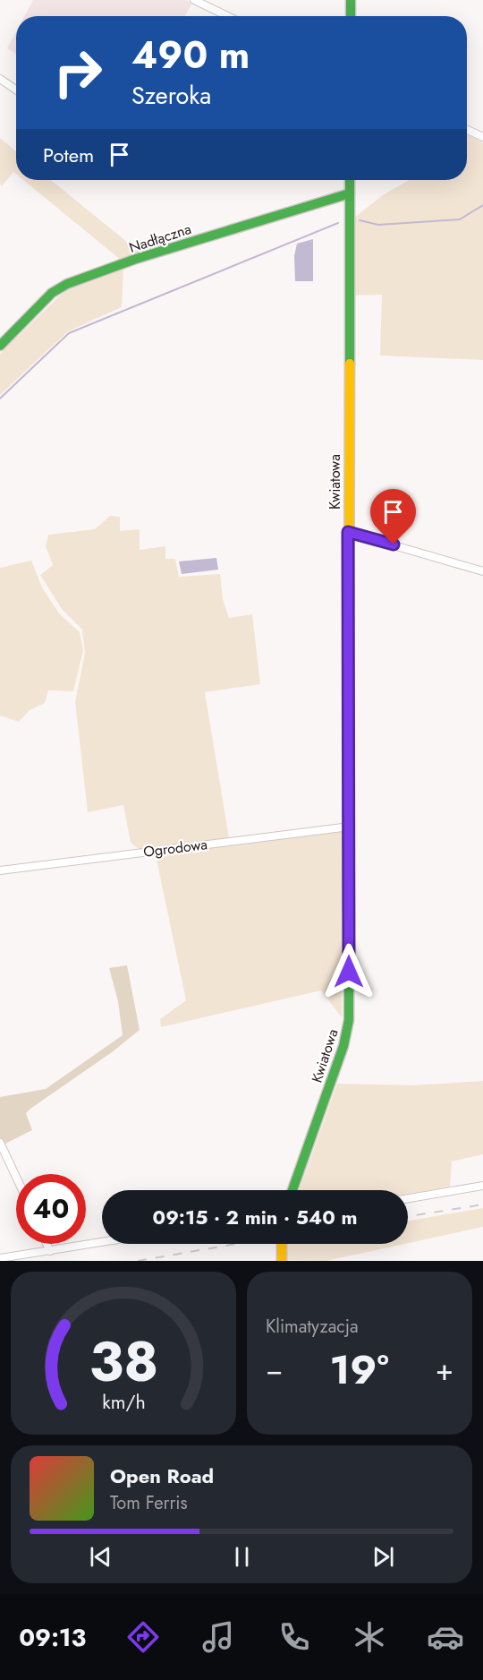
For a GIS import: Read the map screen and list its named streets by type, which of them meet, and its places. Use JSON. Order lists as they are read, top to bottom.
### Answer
{
  "streets": {
    "street": ["Nadłączna", "Kwiatowa", "Ogrodowa"]
  },
  "crossings": [
    ["Nadłączna", "Kwiatowa"],
    ["Kwiatowa", "Ogrodowa"]
  ],
  "page": {
    "turn": ["490 m", "Szeroka"],
    "then": "Potem",
    "limit": "40",
    "trip": "09:15 · 2 min · 540 m",
    "tile": "Klimatyzacja",
    "heat": ["−", "19°", "+"],
    "song": ["Open Road", "Tom Ferris"],
    "tabs": "09:13",
    "gauge": ["38", "km/h"]
  }
}
